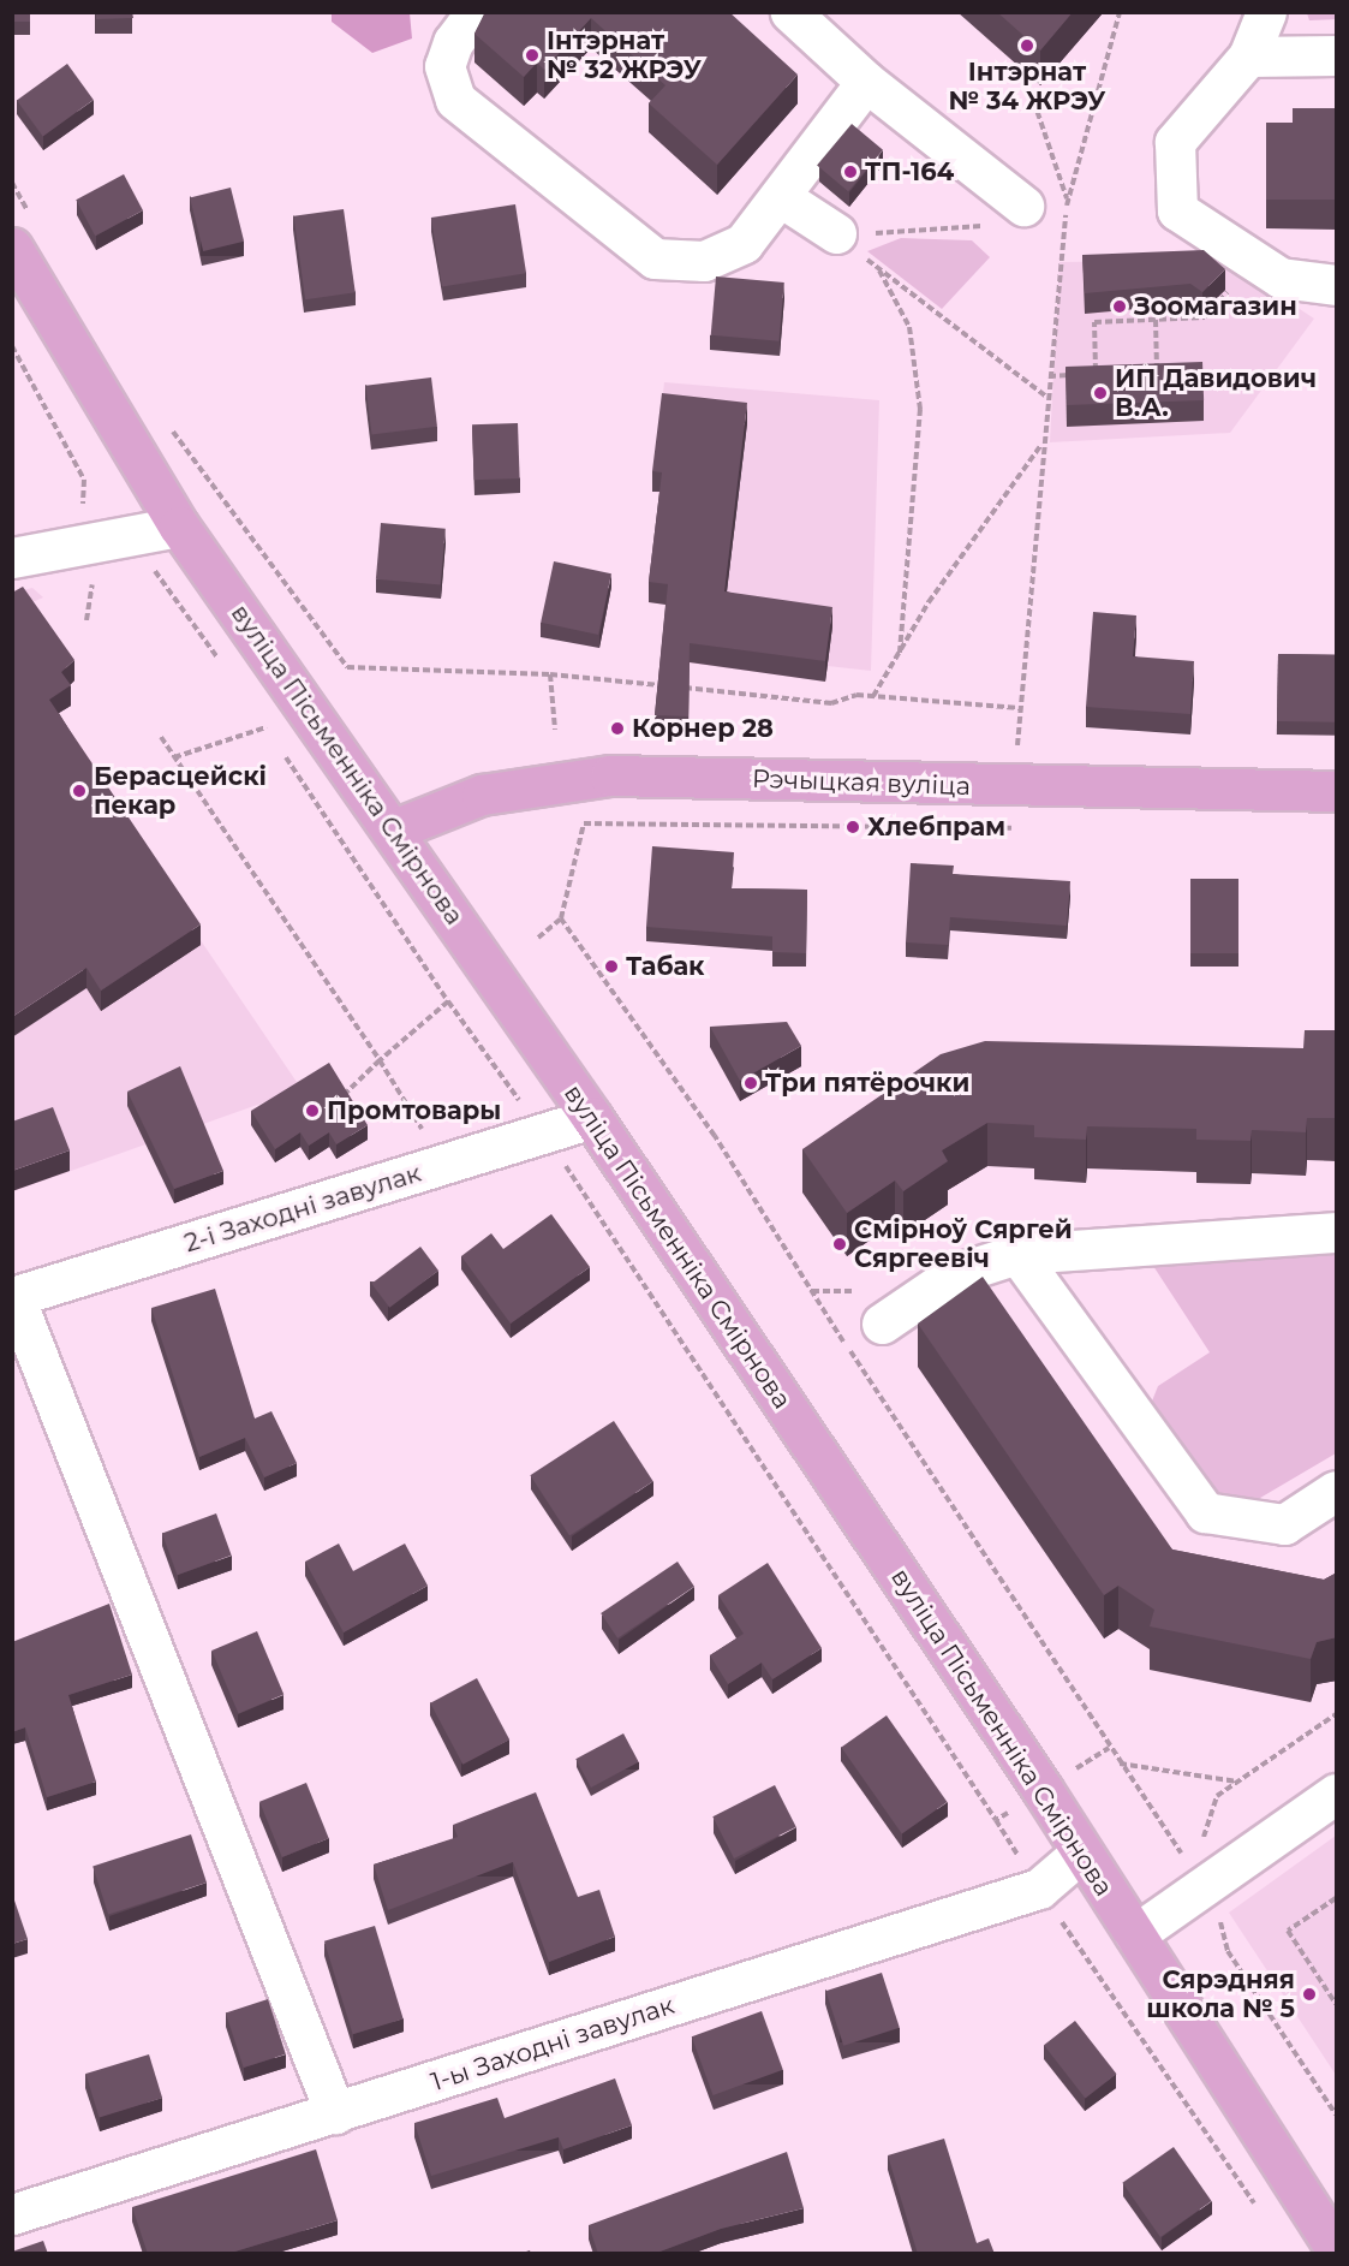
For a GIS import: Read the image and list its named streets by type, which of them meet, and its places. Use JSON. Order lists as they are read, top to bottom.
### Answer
{
  "streets": {
    "main road": ["вуліца Пісьменніка Смірнова", "Рэчыцкая вуліца"],
    "street": ["2-і Заходні завулак", "1-ы Заходні завулак"]
  },
  "crossings": [
    ["вуліца Пісьменніка Смірнова", "Рэчыцкая вуліца"],
    ["вуліца Пісьменніка Смірнова", "2-і Заходні завулак"],
    ["вуліца Пісьменніка Смірнова", "1-ы Заходні завулак"]
  ],
  "places": [
    "Інтэрнат № 34 ЖРЭУ",
    "Інтэрнат № 32 ЖРЭУ",
    "ТП-164",
    "Зоомагазин",
    "ИП Давидович В.А.",
    "Корнер 28",
    "Берасцейскі пекар",
    "Хлебпрам",
    "Табак",
    "Три пятёрочки",
    "Промтовары",
    "Смірноў Сяргей Сяргеевіч",
    "Сярэдняя школа № 5"
  ]
}
